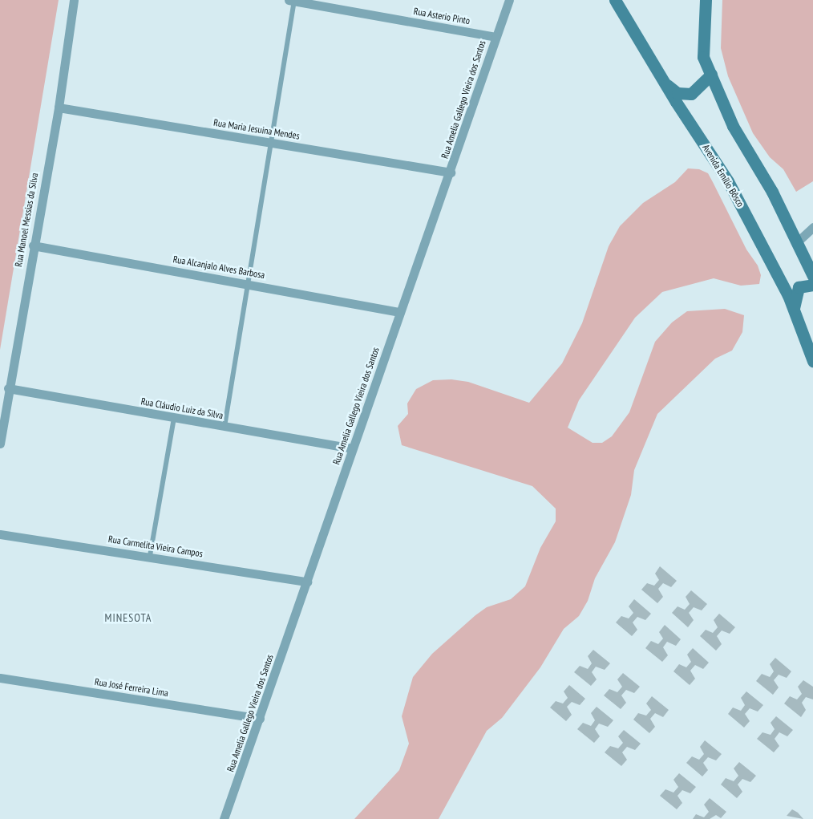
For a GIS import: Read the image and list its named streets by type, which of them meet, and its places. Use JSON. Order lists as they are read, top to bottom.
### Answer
{
  "streets": {
    "main road": ["Avenida Emílio Bôsco"],
    "street": [
      "Rua Asterio Pinto",
      "Rua Amelia Gallego Vieira dos Santos",
      "Rua Maria Jesuina Mendes",
      "Rua Manoel Messias da Silva",
      "Rua Alcanjalo Alves Barbosa",
      "Rua Cláudio Luiz da Silva",
      "Rua Carmelita Vieira Campos",
      "Rua José Ferreira Lima"
    ]
  },
  "crossings": [
    ["Rua Asterio Pinto", "Rua Amelia Gallego Vieira dos Santos"],
    ["Rua Amelia Gallego Vieira dos Santos", "Rua Maria Jesuina Mendes"],
    ["Rua Amelia Gallego Vieira dos Santos", "Rua Alcanjalo Alves Barbosa"],
    ["Rua Amelia Gallego Vieira dos Santos", "Rua Cláudio Luiz da Silva"],
    ["Rua Amelia Gallego Vieira dos Santos", "Rua Carmelita Vieira Campos"],
    ["Rua Amelia Gallego Vieira dos Santos", "Rua José Ferreira Lima"],
    ["Rua Maria Jesuina Mendes", "Rua Manoel Messias da Silva"],
    ["Rua Manoel Messias da Silva", "Rua Alcanjalo Alves Barbosa"],
    ["Rua Manoel Messias da Silva", "Rua Cláudio Luiz da Silva"]
  ],
  "districts": ["MINESOTA"]
}
